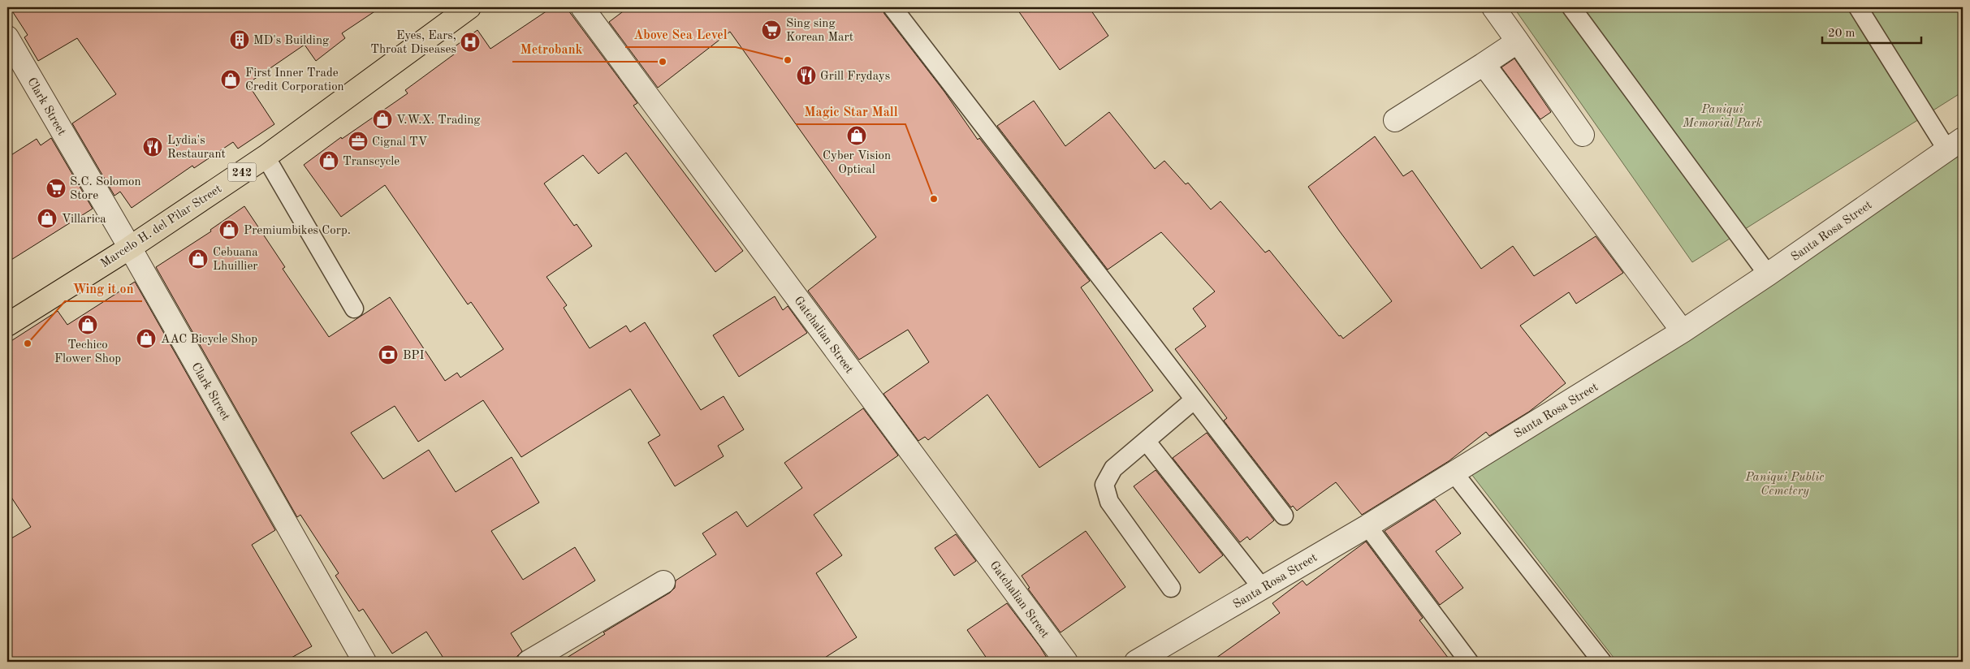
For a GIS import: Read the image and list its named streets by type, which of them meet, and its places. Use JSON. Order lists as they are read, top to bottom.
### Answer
{
  "streets": {
    "main road": ["242", "Marcelo H. del Pilar Street"],
    "street": ["Clark Street", "Santa Rosa Street", "Gatchalian Street"]
  },
  "crossings": [
    ["Clark Street", "Marcelo H. del Pilar Street"]
  ],
  "parks": ["Paniqui Memorial Park", "Paniqui Public Cemetery"],
  "places": {
    "supermarket": ["Sing sing Korean Mart", "S.C. Solomon Store"],
    "building": ["MD's Building"],
    "hospital": ["Eyes, Ears, Throat Diseases"],
    "other": [
      "Above Sea Level",
      "Metrobank",
      "Magic Star Mall",
      "Wing it on"
    ],
    "restaurant": ["Grill Frydays", "Lydia's Restaurant"],
    "shop": [
      "First Inner Trade Credit Corporation",
      "V.W.X. Trading",
      "Cyber Vision Optical",
      "Transcycle",
      "Villarica",
      "Premiumbikes Corp.",
      "Cebuana Lhuillier",
      "Techico Flower Shop",
      "AAC Bicycle Shop"
    ],
    "office": ["Cignal TV"],
    "bank": ["BPI"]
  },
  "scale_bar": "20 m"
}
